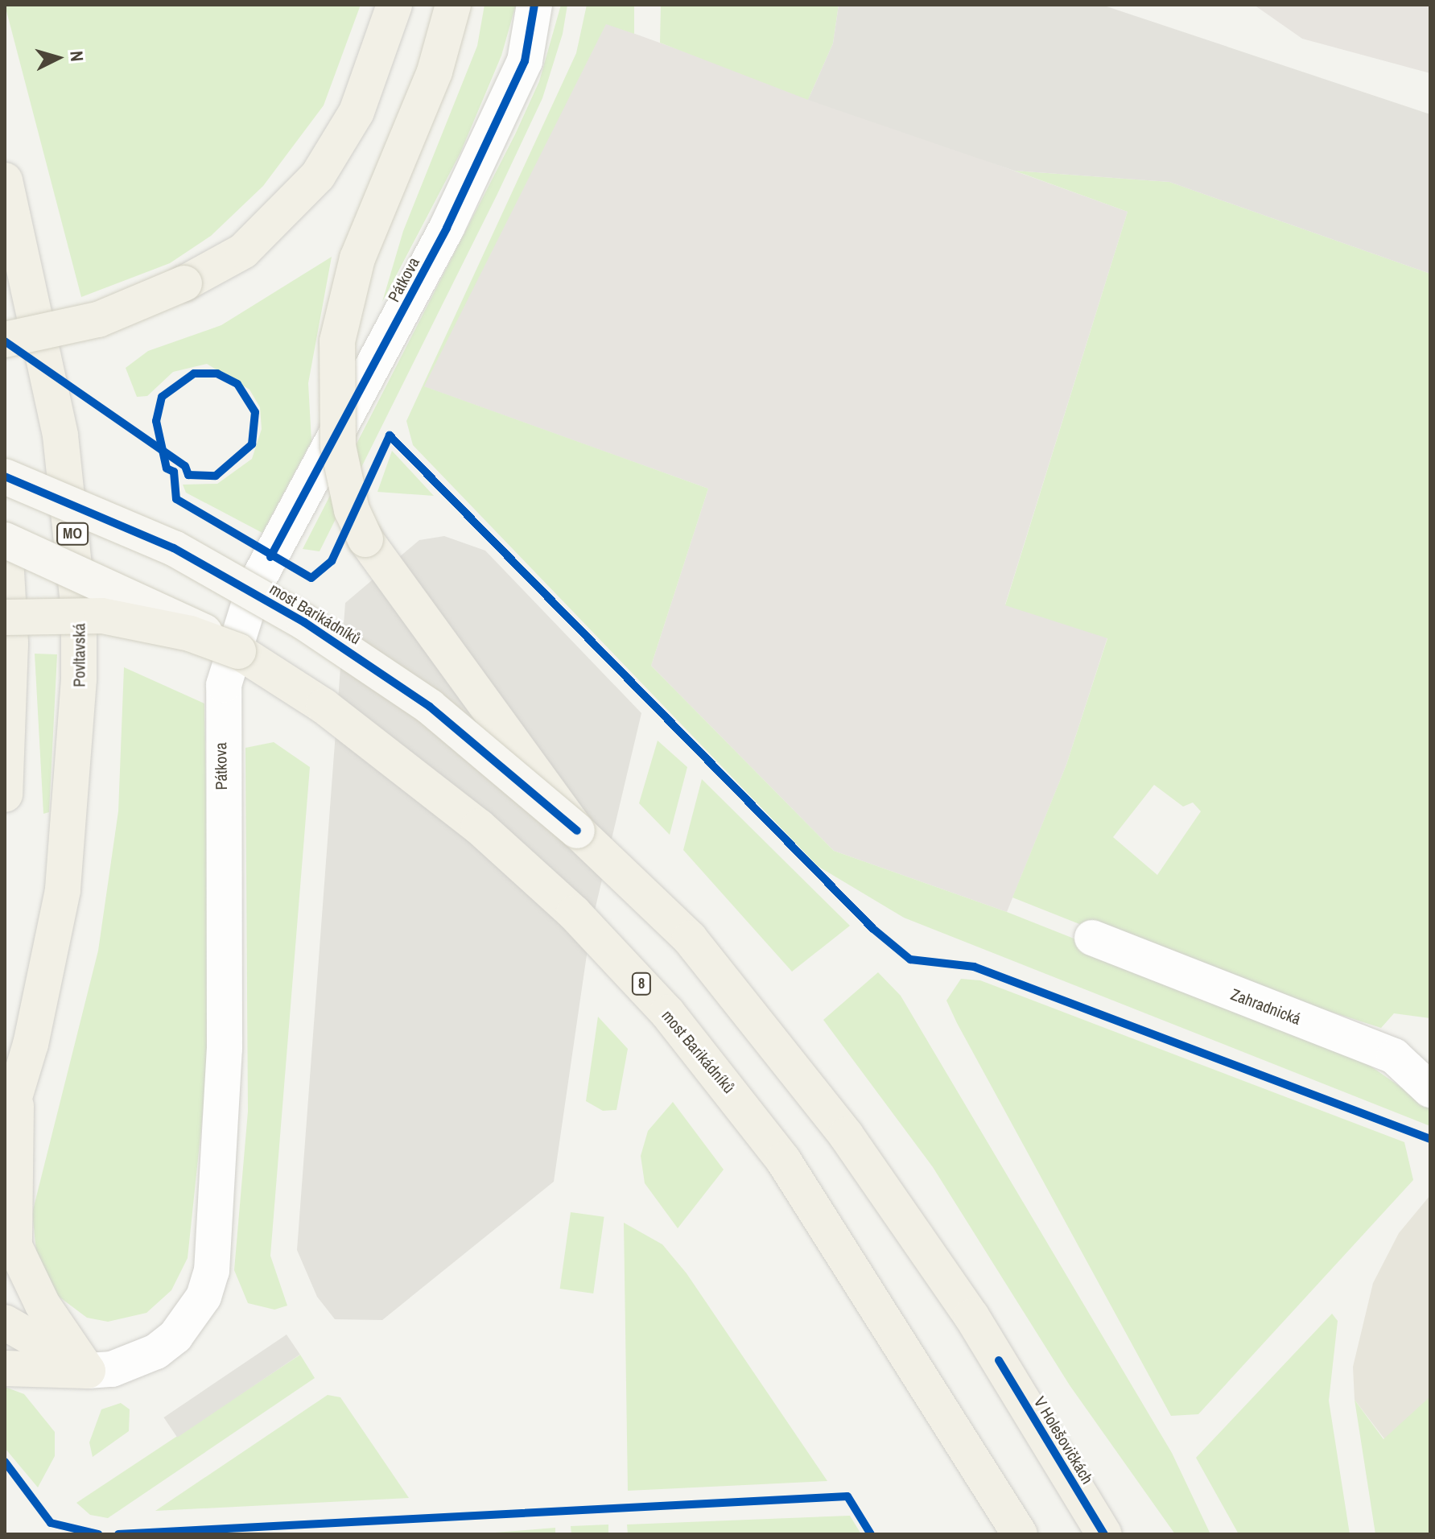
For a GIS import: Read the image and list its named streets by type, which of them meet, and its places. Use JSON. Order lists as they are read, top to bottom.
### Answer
{
  "streets": {
    "main road": [
      "MO",
      "most Barikádníků",
      "Povltavská",
      "8",
      "V Holešovičkách"
    ],
    "street": ["Pátkova", "Zahradnická"]
  },
  "crossings": [
    ["most Barikádníků", "V Holešovičkách"]
  ],
  "north": "right"
}
